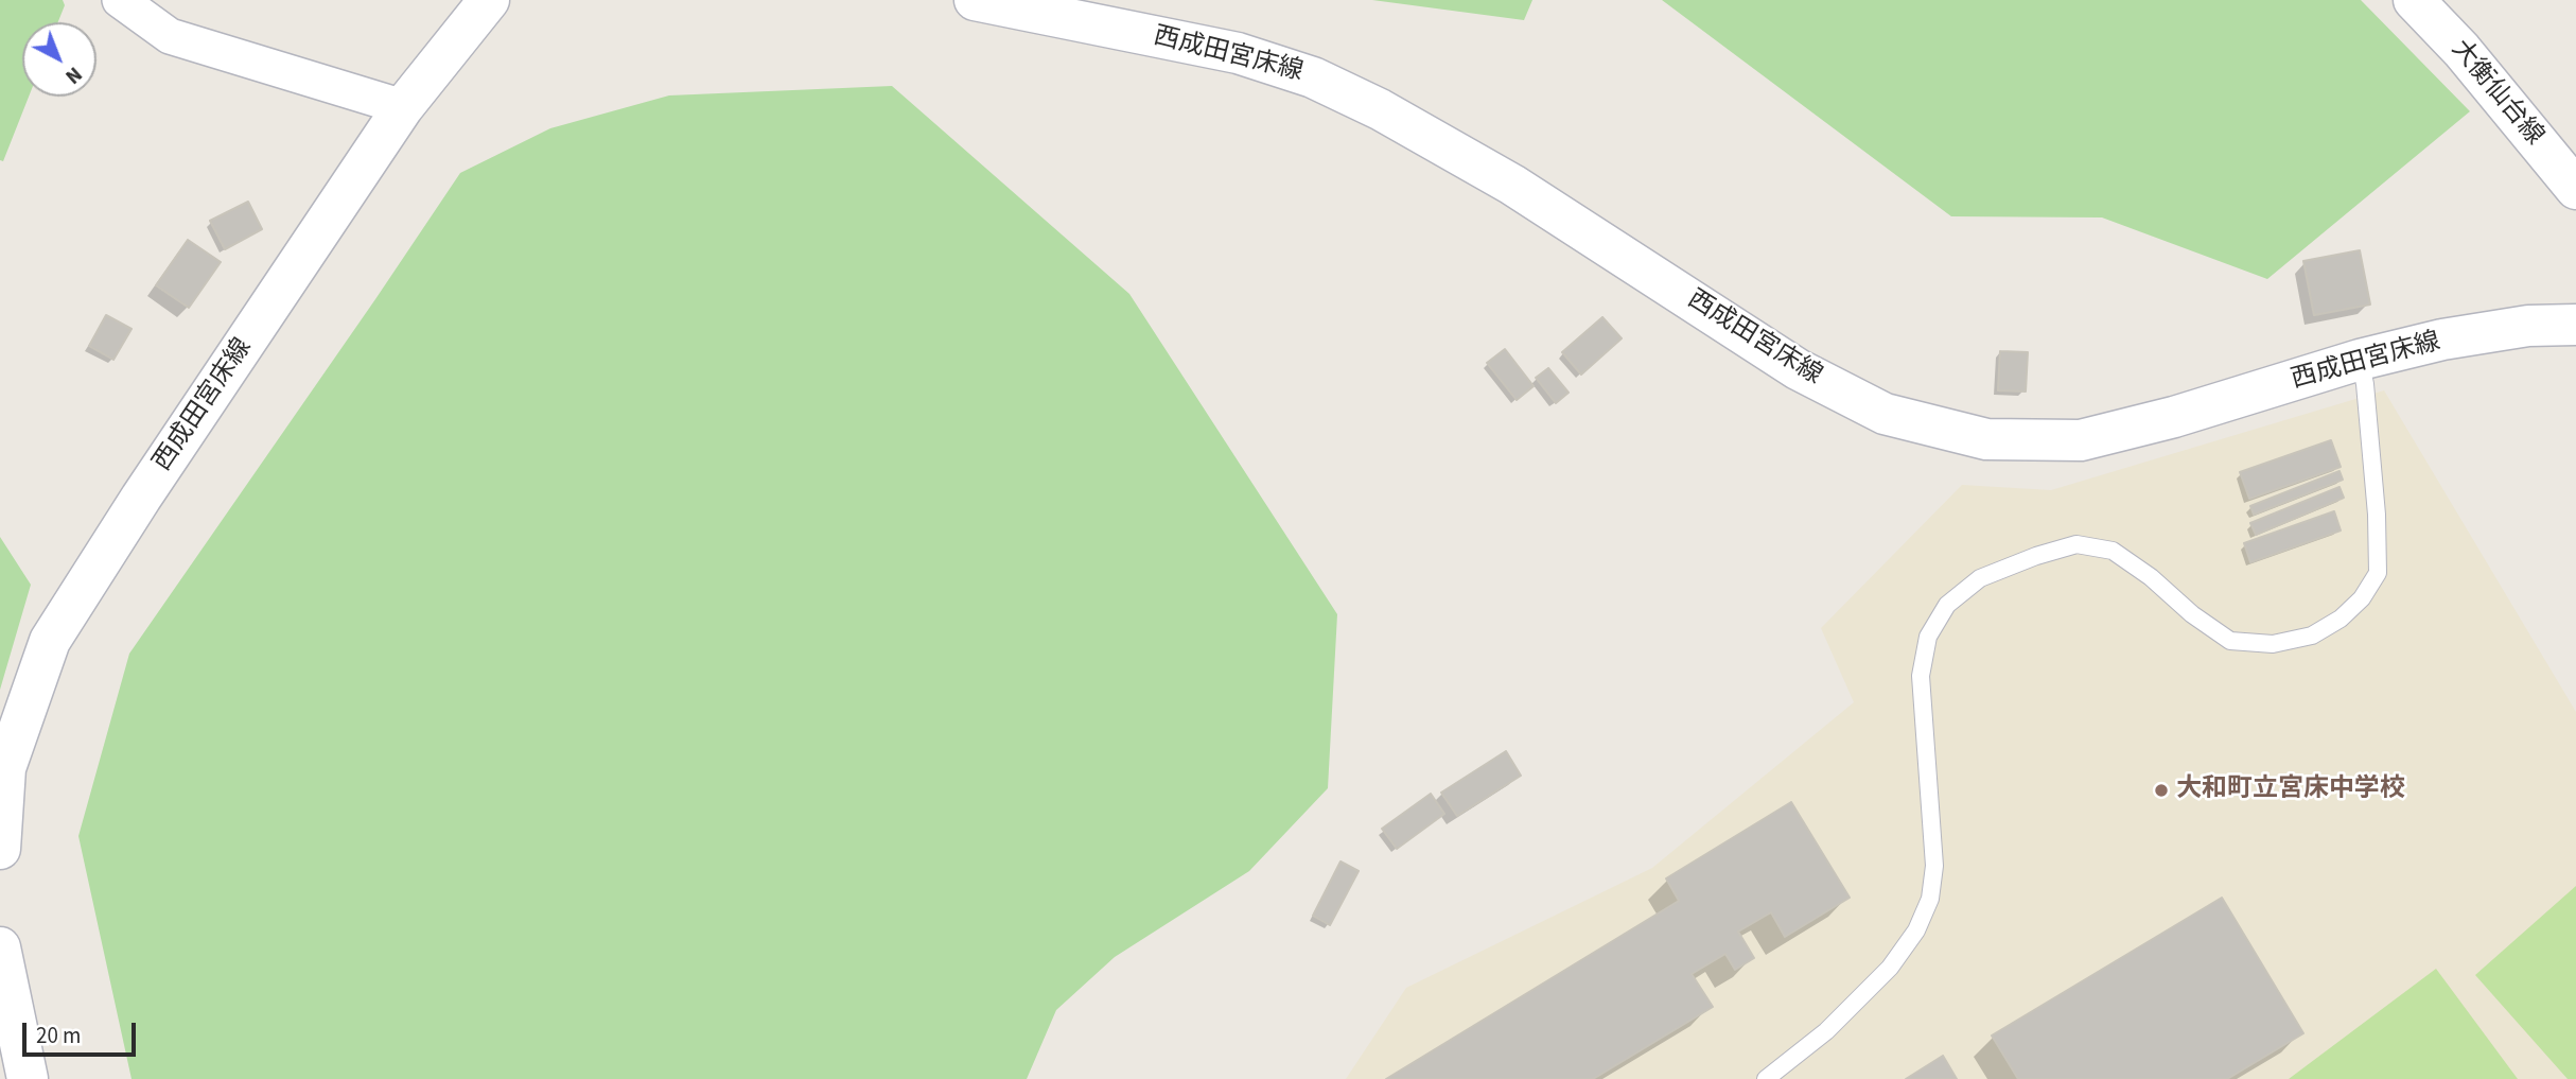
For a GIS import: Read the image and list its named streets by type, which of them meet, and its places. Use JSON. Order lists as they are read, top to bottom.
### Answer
{
  "streets": {
    "main road": ["西成田宮床線", "大衡仙台線"]
  },
  "places": ["大和町立宮床中学校"],
  "scale_bar": "20 m",
  "north": "bottom right"
}
